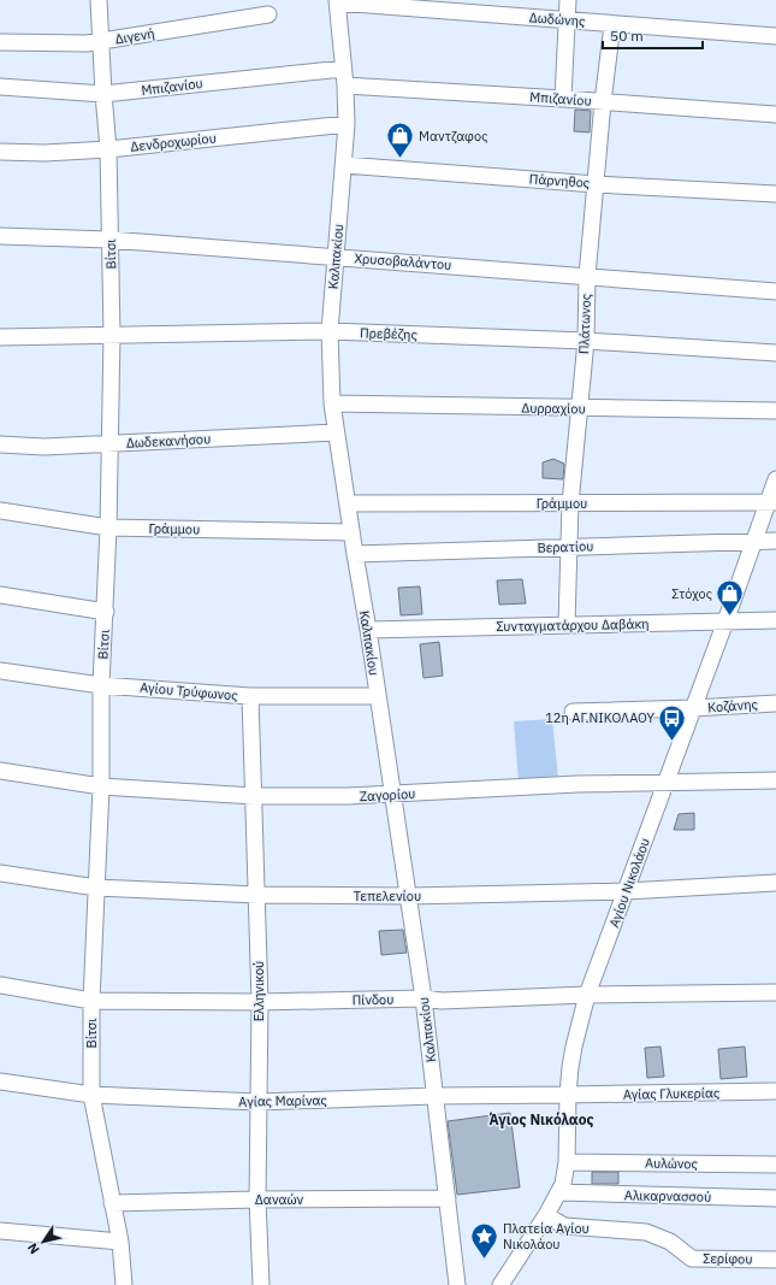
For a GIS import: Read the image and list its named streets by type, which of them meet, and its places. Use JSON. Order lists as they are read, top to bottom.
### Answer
{
  "streets": {
    "street": [
      "Δωδώνης",
      "Διγενή",
      "Μπιζανίου",
      "Δενδροχωρίου",
      "Πάρνηθος",
      "Βίτσι",
      "Καλπακίου",
      "Χρυσοβαλάντου",
      "Πλάτωνος",
      "Πρεβέζης",
      "Δυρραχίου",
      "Δωδεκανήσου",
      "Γράμμου",
      "Βερατίου",
      "Συνταγματάρχου Δαβάκη",
      "Αγίου Τρύφωνος",
      "Κοζάνης",
      "Ζαγορίου",
      "Αγίου Νικολάου",
      "Τεπελενίου",
      "Ελληνικού",
      "Πίνδου",
      "Αγίας Γλυκερίας",
      "Αγίας Μαρίνας",
      "Αυλώνος",
      "Αλικαρνασσού",
      "Δαναών",
      "Σερίφου"
    ]
  },
  "crossings": [
    ["Δωδώνης", "Καλπακίου"],
    ["Δωδώνης", "Πλάτωνος"],
    ["Διγενή", "Βίτσι"],
    ["Μπιζανίου", "Βίτσι"],
    ["Μπιζανίου", "Καλπακίου"],
    ["Μπιζανίου", "Πλάτωνος"],
    ["Δενδροχωρίου", "Βίτσι"],
    ["Δενδροχωρίου", "Καλπακίου"],
    ["Πάρνηθος", "Καλπακίου"],
    ["Πάρνηθος", "Πλάτωνος"],
    ["Βίτσι", "Χρυσοβαλάντου"],
    ["Βίτσι", "Πρεβέζης"],
    ["Βίτσι", "Δωδεκανήσου"],
    ["Βίτσι", "Γράμμου"],
    ["Βίτσι", "Αγίου Τρύφωνος"],
    ["Βίτσι", "Ζαγορίου"],
    ["Βίτσι", "Τεπελενίου"],
    ["Βίτσι", "Πίνδου"],
    ["Βίτσι", "Αγίας Μαρίνας"],
    ["Βίτσι", "Δαναών"],
    ["Καλπακίου", "Χρυσοβαλάντου"],
    ["Καλπακίου", "Πρεβέζης"],
    ["Καλπακίου", "Δυρραχίου"],
    ["Καλπακίου", "Δωδεκανήσου"],
    ["Καλπακίου", "Γράμμου"],
    ["Καλπακίου", "Βερατίου"],
    ["Καλπακίου", "Συνταγματάρχου Δαβάκη"],
    ["Καλπακίου", "Αγίου Τρύφωνος"],
    ["Καλπακίου", "Ζαγορίου"],
    ["Καλπακίου", "Τεπελενίου"],
    ["Καλπακίου", "Πίνδου"],
    ["Καλπακίου", "Αγίας Μαρίνας"],
    ["Καλπακίου", "Δαναών"],
    ["Χρυσοβαλάντου", "Πλάτωνος"],
    ["Πλάτωνος", "Πρεβέζης"],
    ["Πλάτωνος", "Δυρραχίου"],
    ["Πλάτωνος", "Γράμμου"],
    ["Πλάτωνος", "Βερατίου"],
    ["Πλάτωνος", "Συνταγματάρχου Δαβάκη"],
    ["Γράμμου", "Αγίου Νικολάου"],
    ["Βερατίου", "Αγίου Νικολάου"],
    ["Συνταγματάρχου Δαβάκη", "Αγίου Νικολάου"],
    ["Αγίου Τρύφωνος", "Ελληνικού"],
    ["Κοζάνης", "Αγίου Νικολάου"],
    ["Ζαγορίου", "Αγίου Νικολάου"],
    ["Ζαγορίου", "Ελληνικού"],
    ["Αγίου Νικολάου", "Τεπελενίου"],
    ["Αγίου Νικολάου", "Πίνδου"],
    ["Αγίου Νικολάου", "Αγίας Γλυκερίας"],
    ["Αγίου Νικολάου", "Αγίας Μαρίνας"],
    ["Αγίου Νικολάου", "Αυλώνος"],
    ["Αγίου Νικολάου", "Αλικαρνασσού"],
    ["Αγίου Νικολάου", "Σερίφου"],
    ["Τεπελενίου", "Ελληνικού"],
    ["Ελληνικού", "Πίνδου"],
    ["Ελληνικού", "Αγίας Μαρίνας"],
    ["Ελληνικού", "Δαναών"],
    ["Αγίας Γλυκερίας", "Αγίας Μαρίνας"]
  ],
  "districts": ["Άγιος Νικόλαος"],
  "places": {
    "shop": ["Μαντζαφος", "Στόχος"],
    "bus stop": ["12η ΑΓ.ΝΙΚΟΛΑΟΥ"],
    "place": ["Πλατεία Αγίου Νικολάου"]
  },
  "scale_bar": "50 m",
  "north": "bottom left"
}
